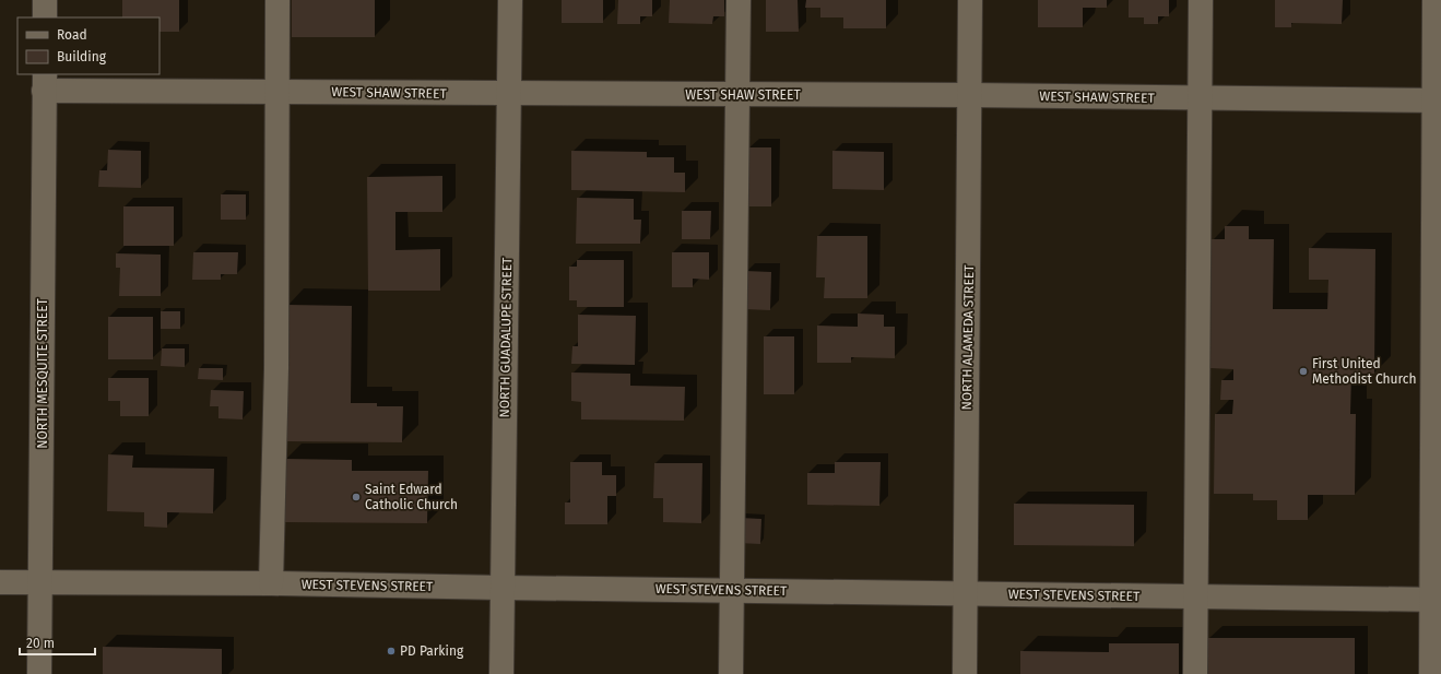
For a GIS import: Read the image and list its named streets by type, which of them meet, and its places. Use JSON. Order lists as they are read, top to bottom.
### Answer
{
  "streets": {
    "street": [
      "WEST SHAW STREET",
      "NORTH GUADALUPE STREET",
      "NORTH ALAMEDA STREET",
      "NORTH MESQUITE STREET",
      "WEST STEVENS STREET"
    ]
  },
  "crossings": [
    ["WEST SHAW STREET", "NORTH GUADALUPE STREET"],
    ["WEST SHAW STREET", "NORTH ALAMEDA STREET"],
    ["WEST SHAW STREET", "NORTH MESQUITE STREET"],
    ["NORTH GUADALUPE STREET", "WEST STEVENS STREET"],
    ["NORTH ALAMEDA STREET", "WEST STEVENS STREET"],
    ["NORTH MESQUITE STREET", "WEST STEVENS STREET"]
  ],
  "places": ["First United Methodist Church", "Saint Edward Catholic Church", "PD Parking"],
  "legend": ["Road", "Building"],
  "scale_bar": "20 m"
}
